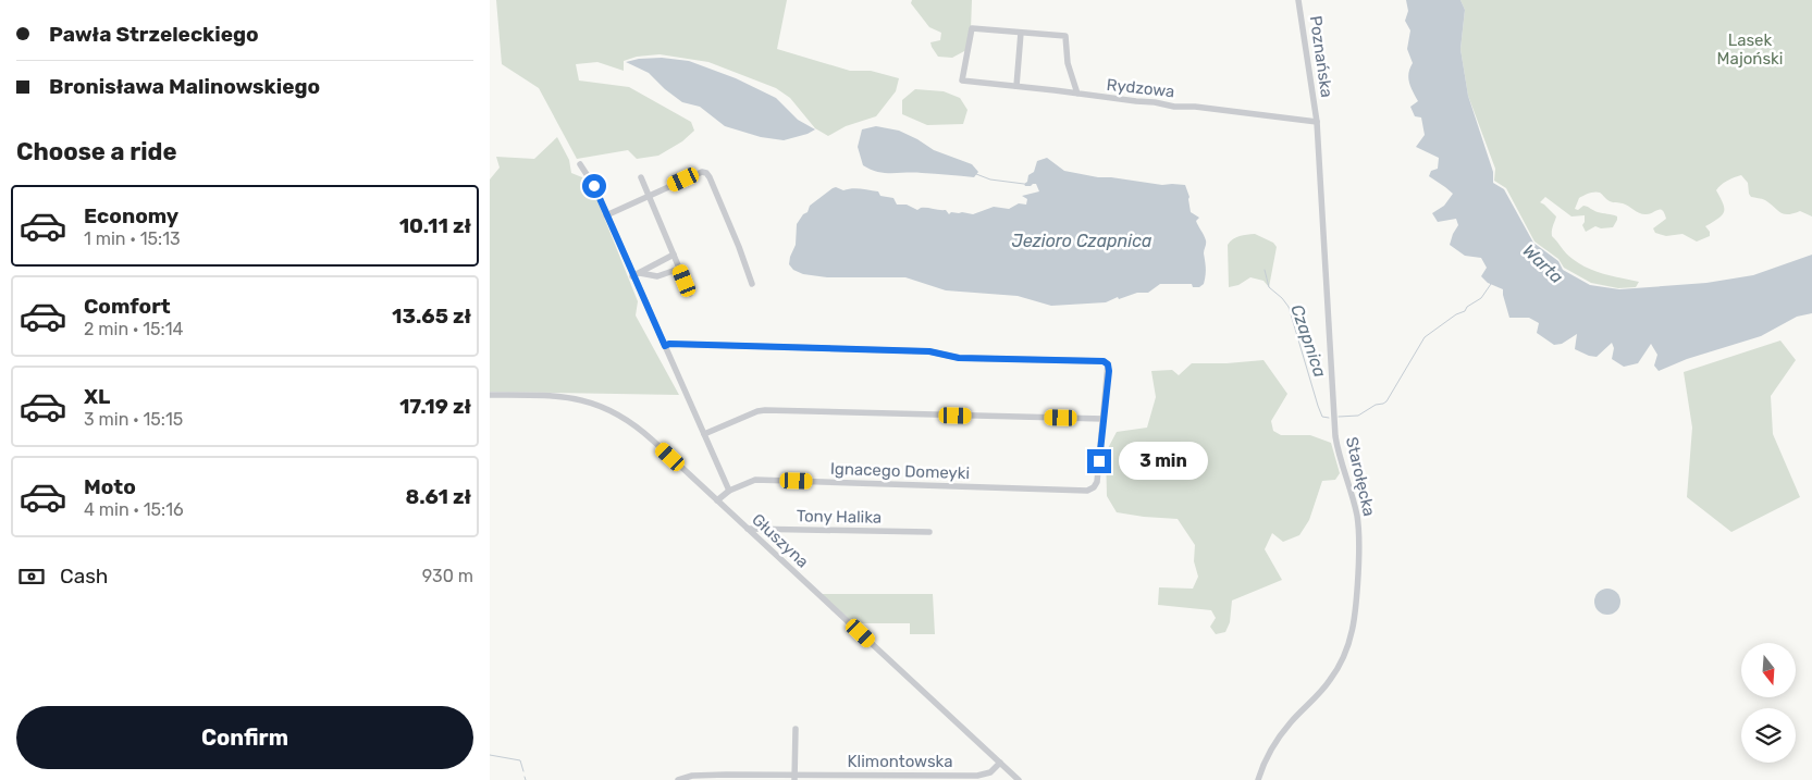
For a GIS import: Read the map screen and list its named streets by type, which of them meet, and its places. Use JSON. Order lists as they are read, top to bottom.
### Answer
{
  "streets": {
    "street": [
      "Poznańska",
      "Rydzowa",
      "Ignacego Domeyki",
      "Starołęcka",
      "Tony Halika",
      "Głuszyna",
      "Klimontowska"
    ]
  },
  "crossings": [
    ["Poznańska", "Rydzowa"],
    ["Poznańska", "Starołęcka"],
    ["Rydzowa", "Starołęcka"],
    ["Ignacego Domeyki", "Głuszyna"],
    ["Tony Halika", "Głuszyna"],
    ["Głuszyna", "Klimontowska"]
  ],
  "water": ["Jezioro Czapnica", "Warta", "Czapnica"],
  "parks": ["Lasek Majoński"],
  "north": "bottom",
  "page": {
    "banner": ["Pawła Strzeleckiego", "Bronisława Malinowskiego"],
    "heading": "Choose a ride",
    "list": [
      {
        "name": "Economy",
        "note": "1 min · 15:13",
        "value": "10.11 zł"
      },
      {
        "name": "Comfort",
        "note": "2 min · 15:14",
        "value": "13.65 zł"
      },
      {
        "name": "XL",
        "note": "3 min · 15:15",
        "value": "17.19 zł"
      },
      {
        "name": "Moto",
        "note": "4 min · 15:16",
        "value": "8.61 zł"
      }
    ],
    "bubble": "3 min",
    "pay": ["Cash", "930 m"],
    "buttons": "Confirm"
  }
}
